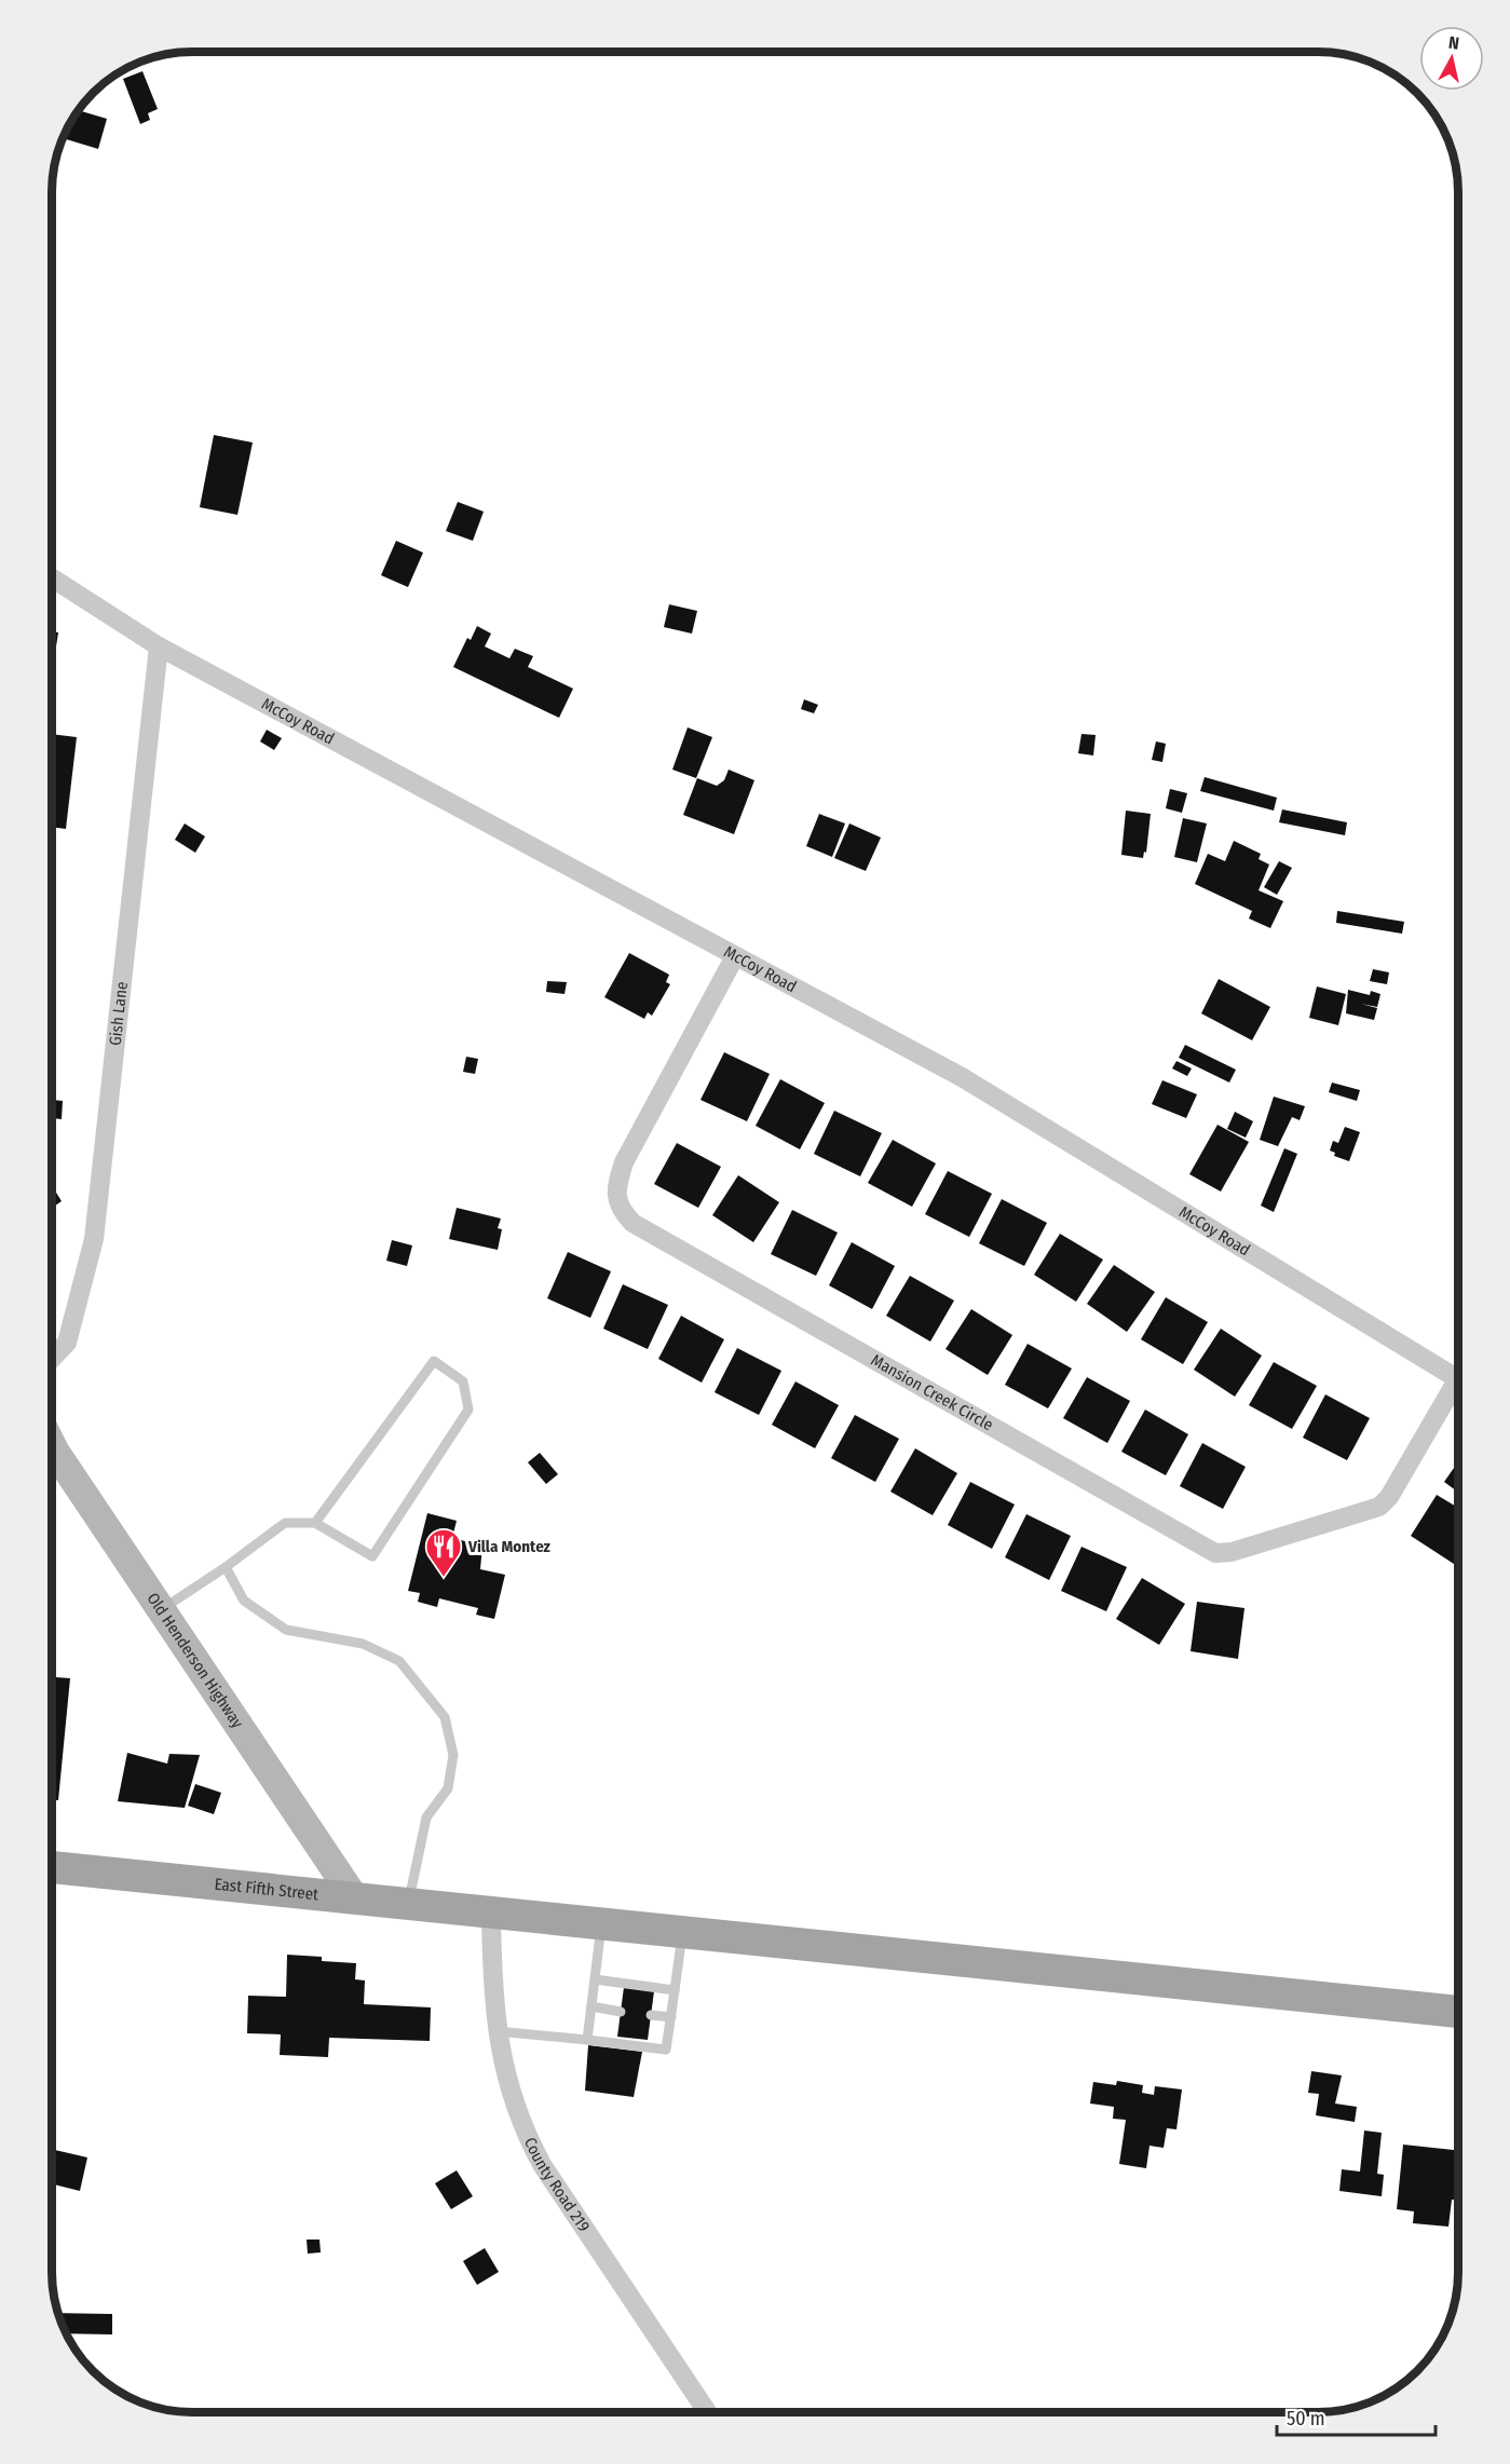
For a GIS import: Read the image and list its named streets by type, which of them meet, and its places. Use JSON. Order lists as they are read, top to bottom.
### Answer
{
  "streets": {
    "main road": ["Old Henderson Highway", "East Fifth Street"],
    "street": [
      "McCoy Road",
      "Gish Lane",
      "Mansion Creek Circle",
      "County Road 219"
    ]
  },
  "crossings": [
    ["McCoy Road", "Gish Lane"],
    ["McCoy Road", "Mansion Creek Circle"],
    ["Old Henderson Highway", "East Fifth Street"],
    ["East Fifth Street", "County Road 219"]
  ],
  "places": {
    "restaurant": ["Villa Montez"]
  },
  "scale_bar": "50 m",
  "north": "top"
}
